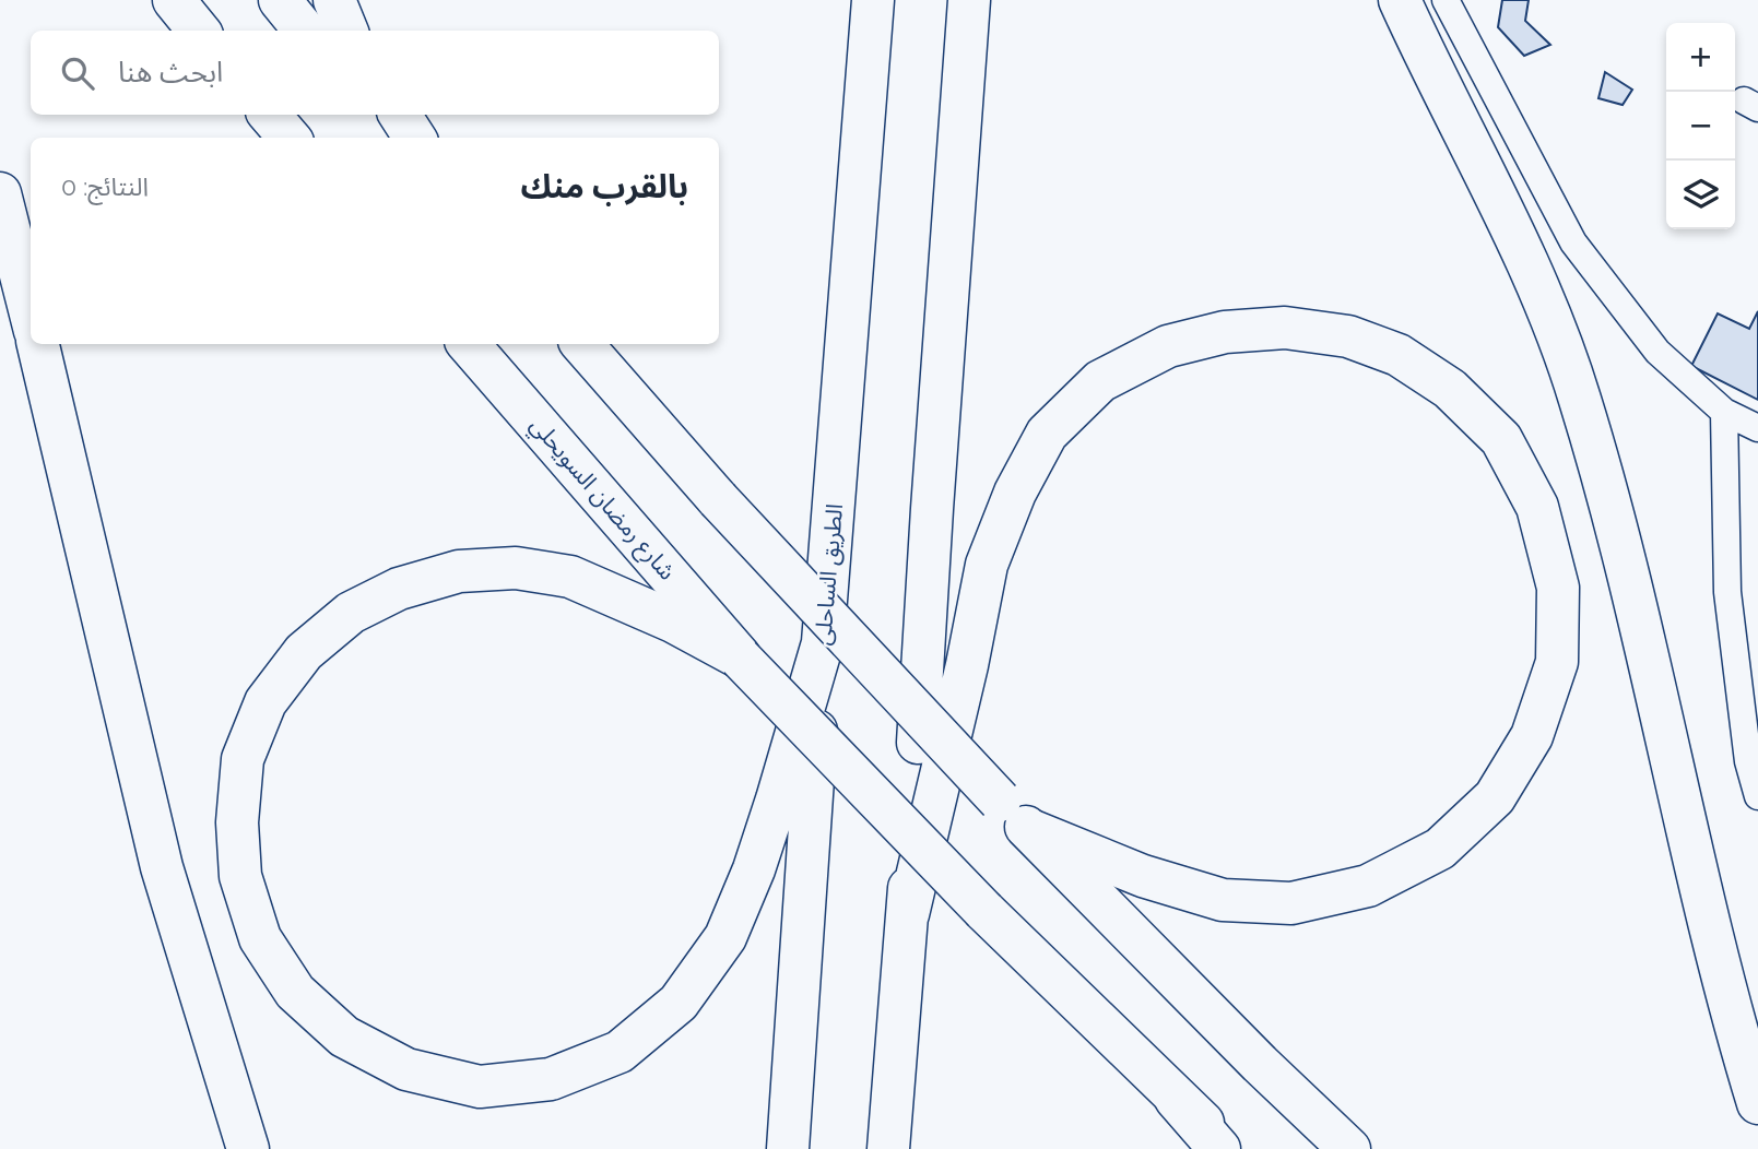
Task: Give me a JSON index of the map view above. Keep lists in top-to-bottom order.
{
  "streets": {
    "main road": ["شارع رمضان السويحلي", "الطريق الساحلى"]
  },
  "page": {
    "map_buttons": ["+", "−"],
    "search": "ابحث هنا",
    "heading": ["بالقرب منك", "النتائج: 0"]
  }
}
